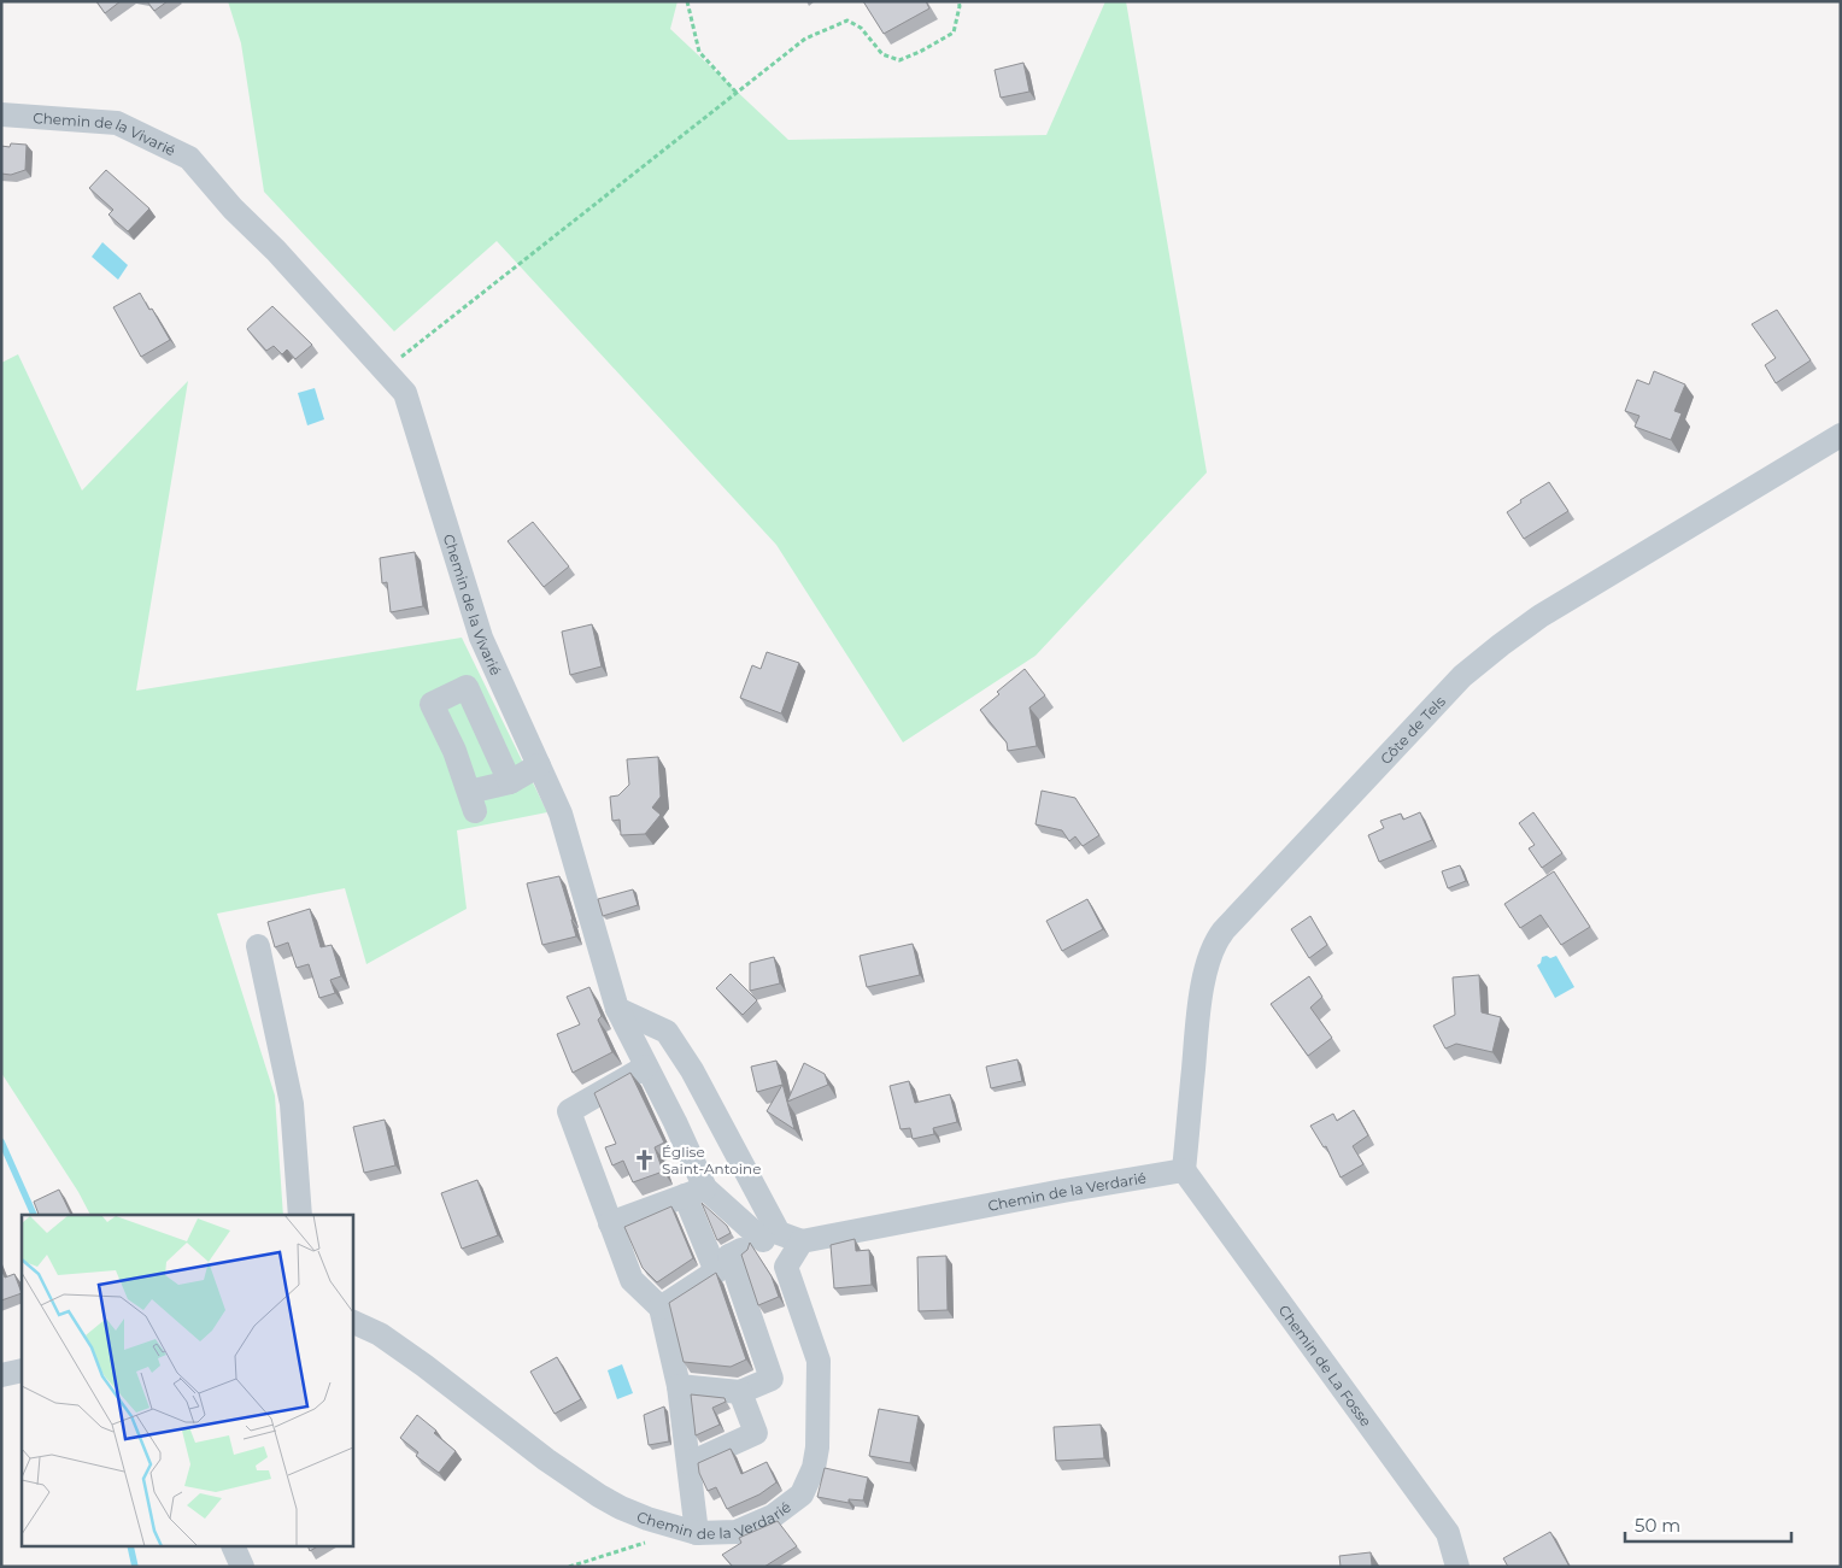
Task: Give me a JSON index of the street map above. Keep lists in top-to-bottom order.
{
  "streets": {
    "street": [
      "Chemin de la Vivarié",
      "Côte de Tels",
      "Chemin de la Verdarié",
      "Chemin de La Fosse"
    ]
  },
  "crossings": [
    ["Côte de Tels", "Chemin de la Verdarié"],
    ["Côte de Tels", "Chemin de La Fosse"],
    ["Chemin de la Verdarié", "Chemin de La Fosse"]
  ],
  "places": {
    "church": ["Église Saint-Antoine"]
  },
  "scale_bar": "50 m"
}
